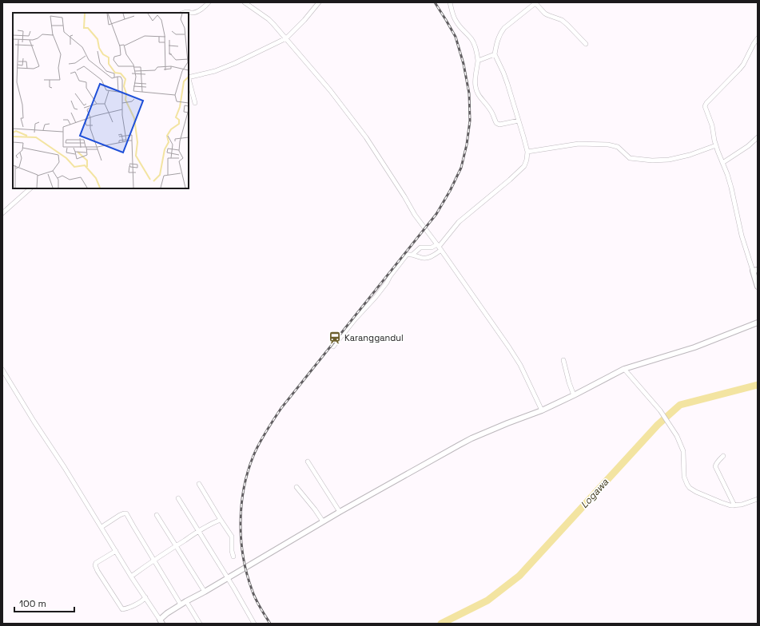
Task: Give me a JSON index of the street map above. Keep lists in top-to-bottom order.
{
  "water": ["Logawa"],
  "places": {
    "station": ["Karanggandul"]
  },
  "scale_bar": "100 m"
}
